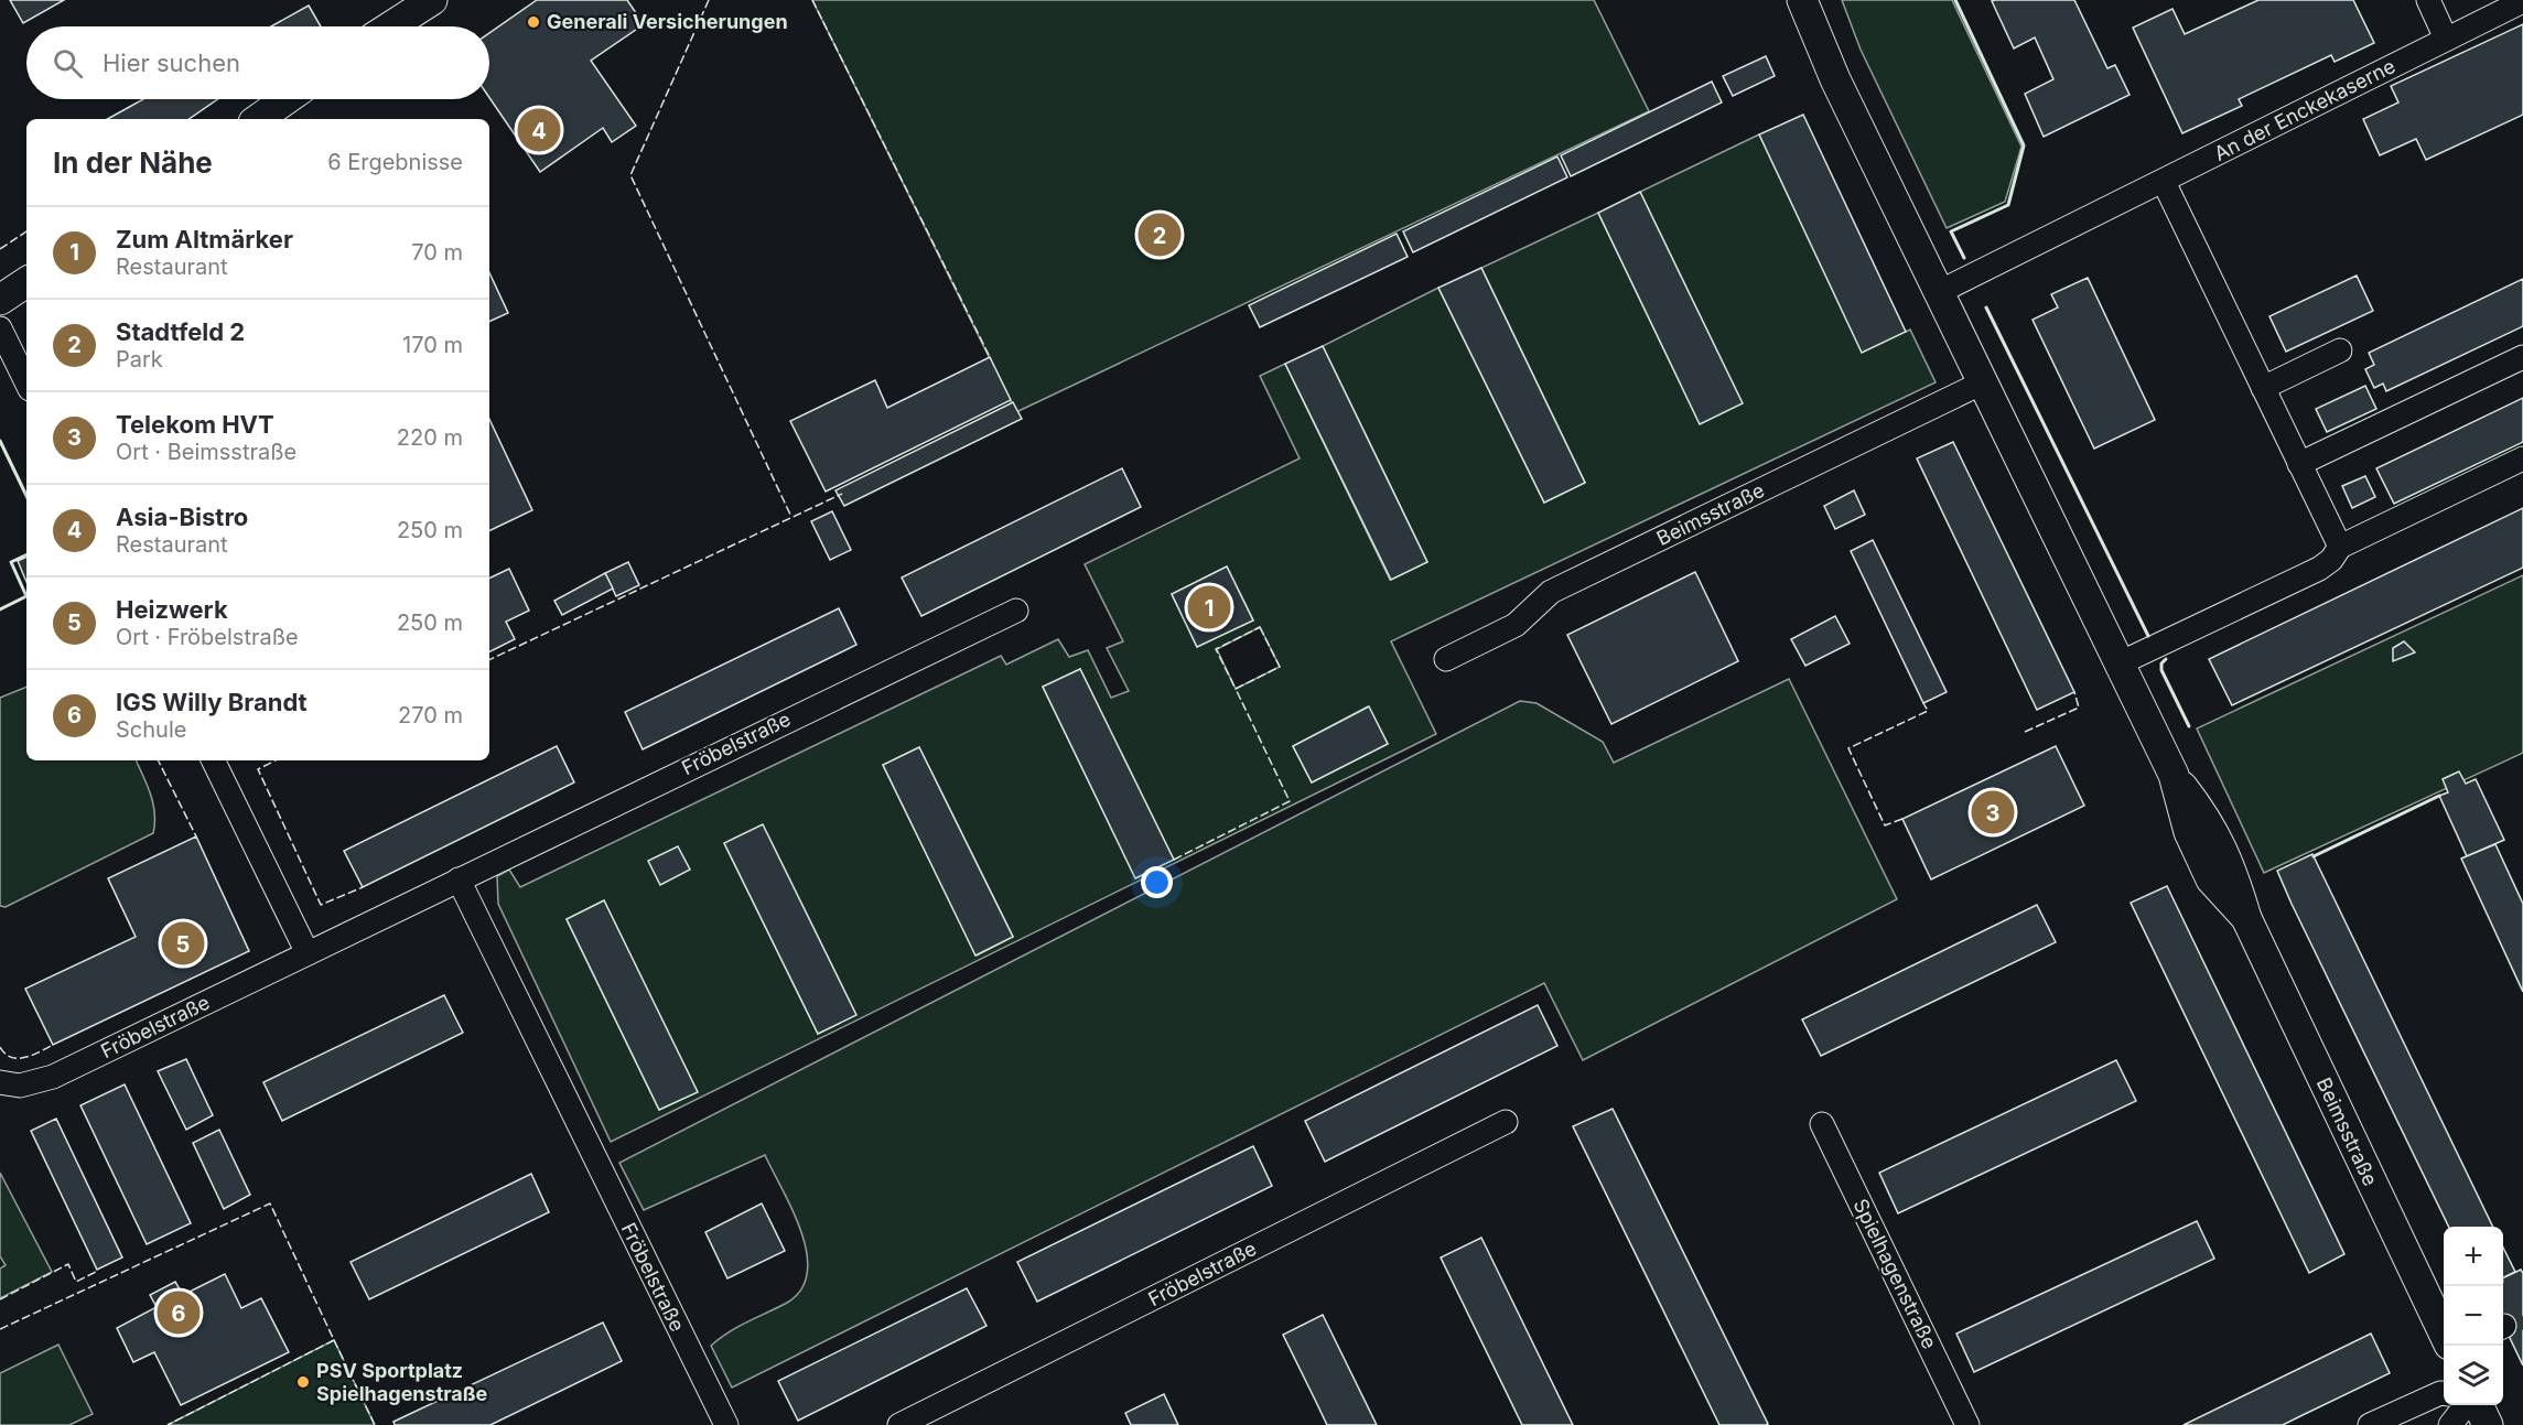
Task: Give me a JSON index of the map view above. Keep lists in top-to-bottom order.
{
  "streets": {
    "street": [
      "An der Enckekaserne",
      "Beimsstraße",
      "Fröbelstraße",
      "Spielhagenstraße"
    ]
  },
  "crossings": [
    ["An der Enckekaserne", "Beimsstraße"]
  ],
  "places": ["Generali Versicherungen", "PSV Sportplatz Spielhagenstraße"],
  "page": {
    "search": "Hier suchen",
    "pins": [
      "4",
      "2",
      "1",
      "3",
      "5",
      "6"
    ],
    "heading": ["In der Nähe", "6 Ergebnisse"],
    "list": [
      {
        "mark": "1",
        "name": "Zum Altmärker",
        "note": "Restaurant",
        "value": "70 m"
      },
      {
        "mark": "2",
        "name": "Stadtfeld 2",
        "note": "Park",
        "value": "170 m"
      },
      {
        "mark": "3",
        "name": "Telekom HVT",
        "note": "Ort · Beimsstraße",
        "value": "220 m"
      },
      {
        "mark": "4",
        "name": "Asia-Bistro",
        "note": "Restaurant",
        "value": "250 m"
      },
      {
        "mark": "5",
        "name": "Heizwerk",
        "note": "Ort · Fröbelstraße",
        "value": "250 m"
      },
      {
        "mark": "6",
        "name": "IGS Willy Brandt",
        "note": "Schule",
        "value": "270 m"
      }
    ],
    "map_buttons": ["+", "−"]
  }
}
